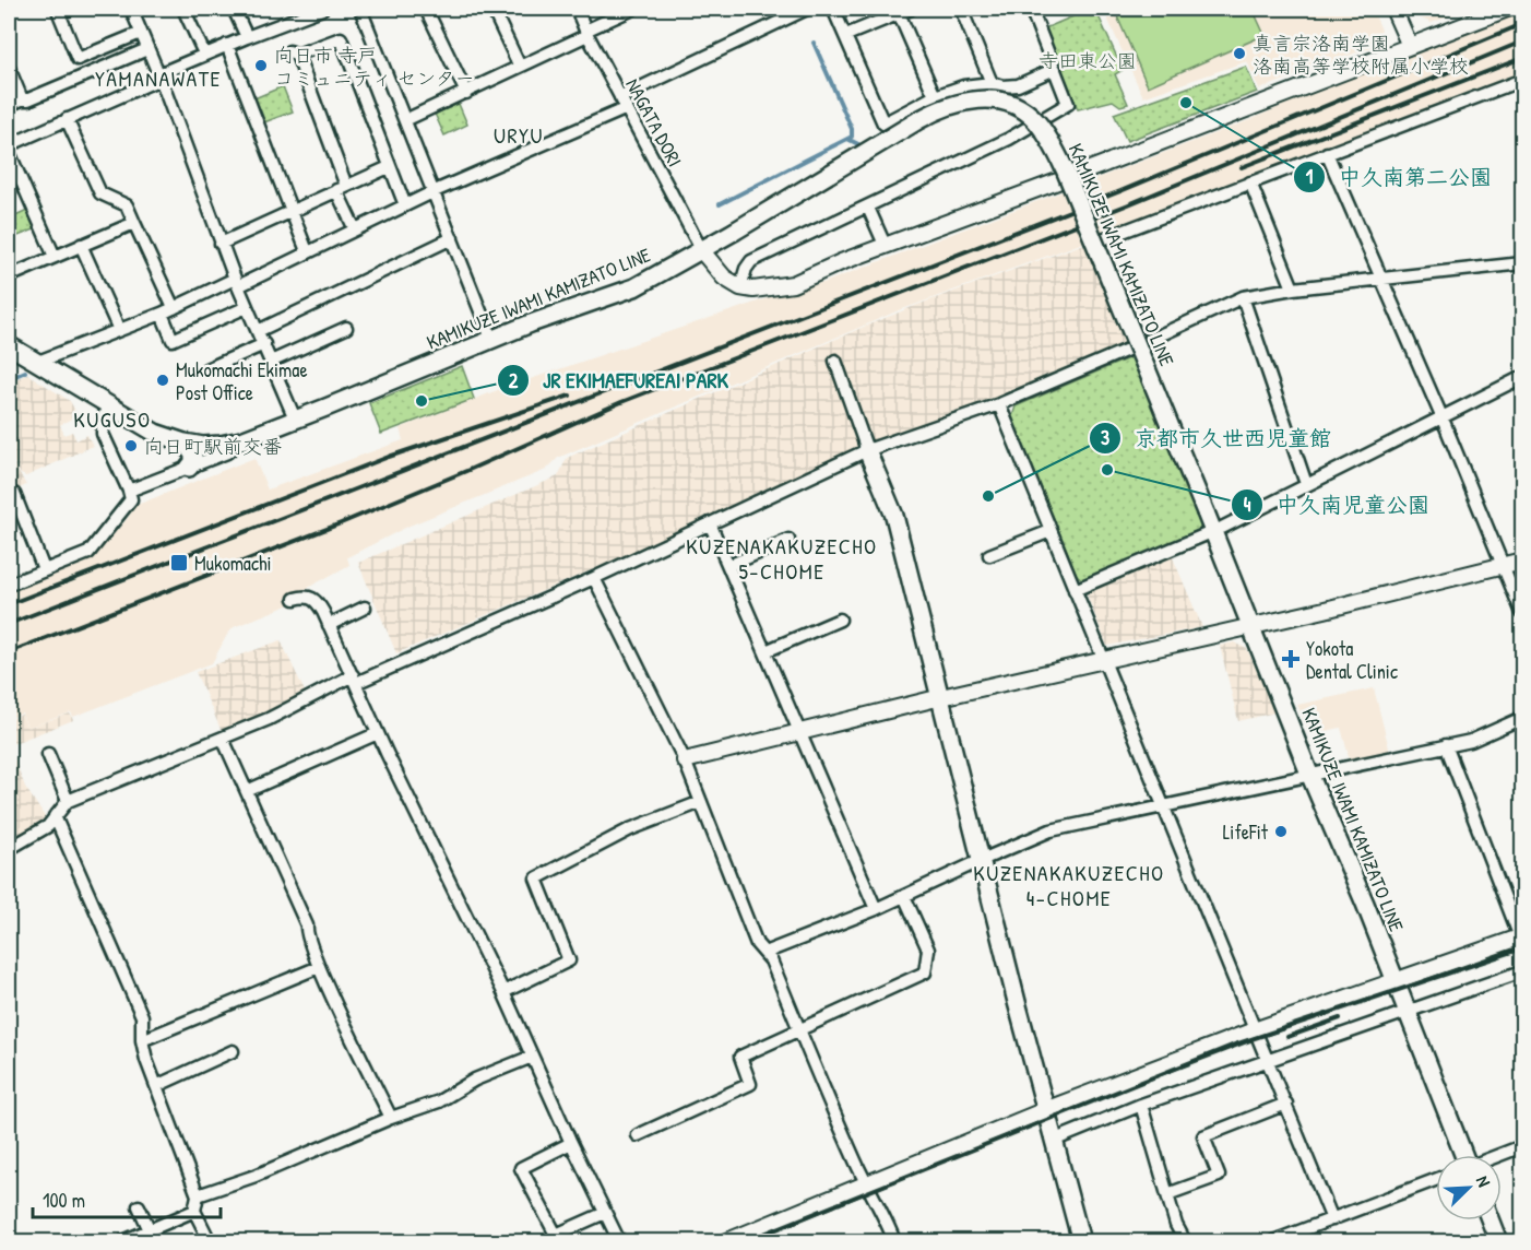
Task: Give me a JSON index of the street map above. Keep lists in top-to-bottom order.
{
  "streets": {
    "main road": ["KAMIKUZE IWAMI KAMIZATO LINE"],
    "street": ["NAGATA DORI"]
  },
  "crossings": [
    ["NAGATA DORI", "KAMIKUZE IWAMI KAMIZATO LINE"]
  ],
  "districts": [
    "YAMANAWATE",
    "URYU",
    "KUGUSO",
    "KUZENAKAKUZECHO 5-CHOME",
    "KUZENAKAKUZECHO 4-CHOME"
  ],
  "parks": ["寺田東公園"],
  "places": {
    "other": [
      "真言宗洛南学園 洛南高等学校附属小学校",
      "向日市 寺戸 コミュニティ センター",
      "中久南第二公園",
      "Mukomachi Ekimae Post Office",
      "JR EKIMAEFUREAI PARK",
      "向日町駅前交番",
      "中久南児童公園",
      "京都市久世西児童館",
      "LifeFit"
    ],
    "transit": ["Mukomachi"],
    "health": ["Yokota Dental Clinic"]
  },
  "scale_bar": "100 m",
  "north": "top right"
}
